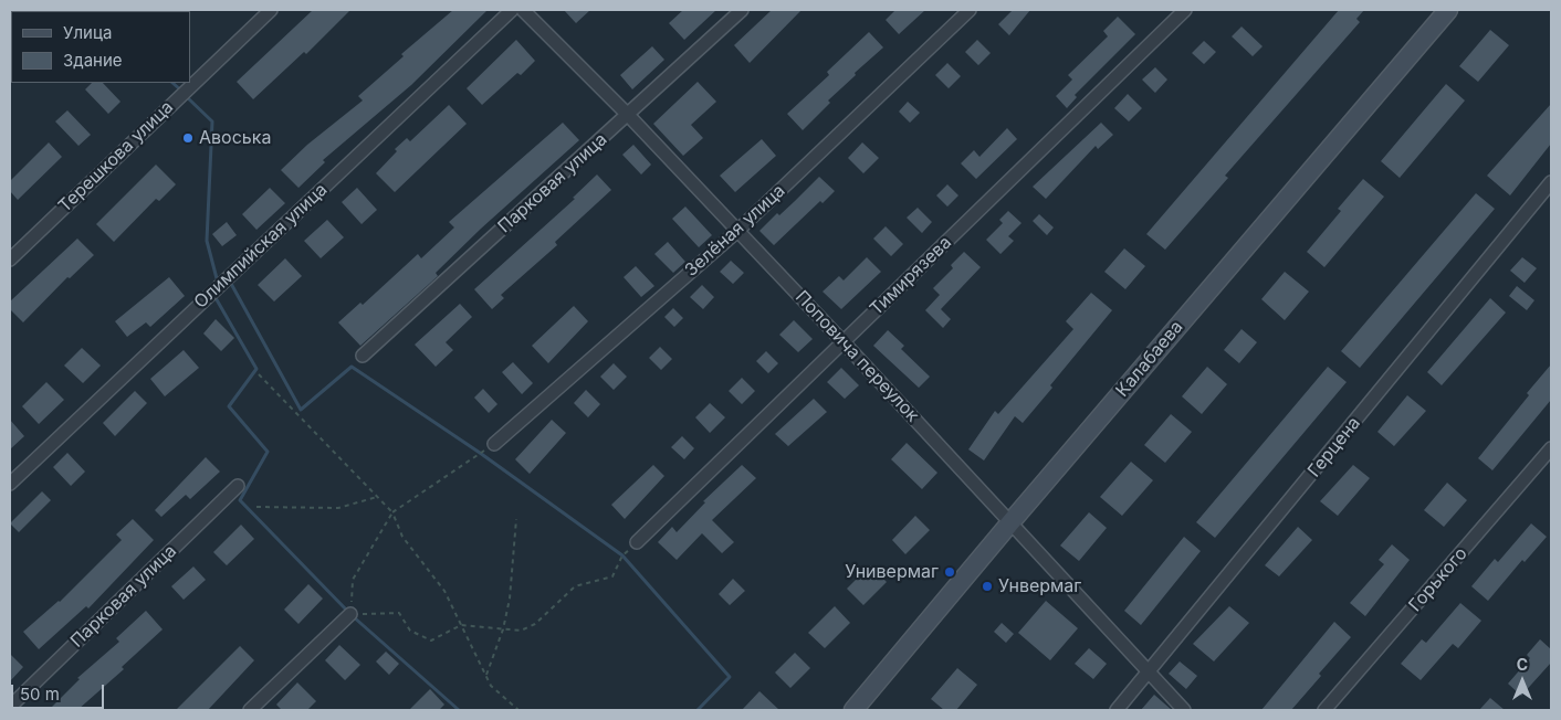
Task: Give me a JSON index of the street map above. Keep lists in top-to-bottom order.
{
  "streets": {
    "street": [
      "Терешкова улица",
      "Парковая улица",
      "Зелёная улица",
      "Олимпийская улица",
      "Тимирязева",
      "Поповича переулок",
      "Калабаева",
      "Герцена",
      "Горького"
    ]
  },
  "crossings": [
    ["Парковая улица", "Поповича переулок"],
    ["Зелёная улица", "Поповича переулок"],
    ["Тимирязева", "Поповича переулок"],
    ["Поповича переулок", "Калабаева"],
    ["Поповича переулок", "Герцена"]
  ],
  "places": ["Авоська", "Универмаг", "Унвермаг"],
  "legend": ["Улица", "Здание"],
  "scale_bar": "50 m",
  "north": "top"
}
